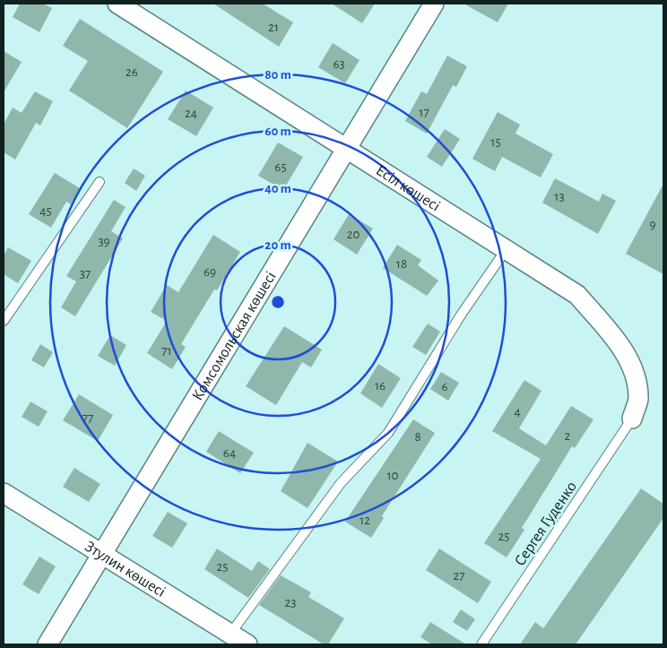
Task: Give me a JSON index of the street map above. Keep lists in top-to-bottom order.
{
  "streets": {
    "street": ["Есіл көшесі", "Комсомольская көшесі", "Зтулин көшесі"],
    "lane": ["Сергея Гуденко"]
  },
  "crossings": [
    ["Есіл көшесі", "Комсомольская көшесі"],
    ["Есіл көшесі", "Сергея Гуденко"],
    ["Комсомольская көшесі", "Зтулин көшесі"]
  ],
  "house_numbers": [
    "21",
    "63",
    "26",
    "17",
    "24",
    "15",
    "65",
    "13",
    "45",
    "9",
    "20",
    "39",
    "18",
    "69",
    "37",
    "71",
    "16",
    "6",
    "4",
    "77",
    "2",
    "8",
    "64",
    "10",
    "12",
    "25",
    "25",
    "27",
    "23"
  ],
  "rings": [
    "80 m",
    "60 m",
    "40 m",
    "20 m"
  ]
}
